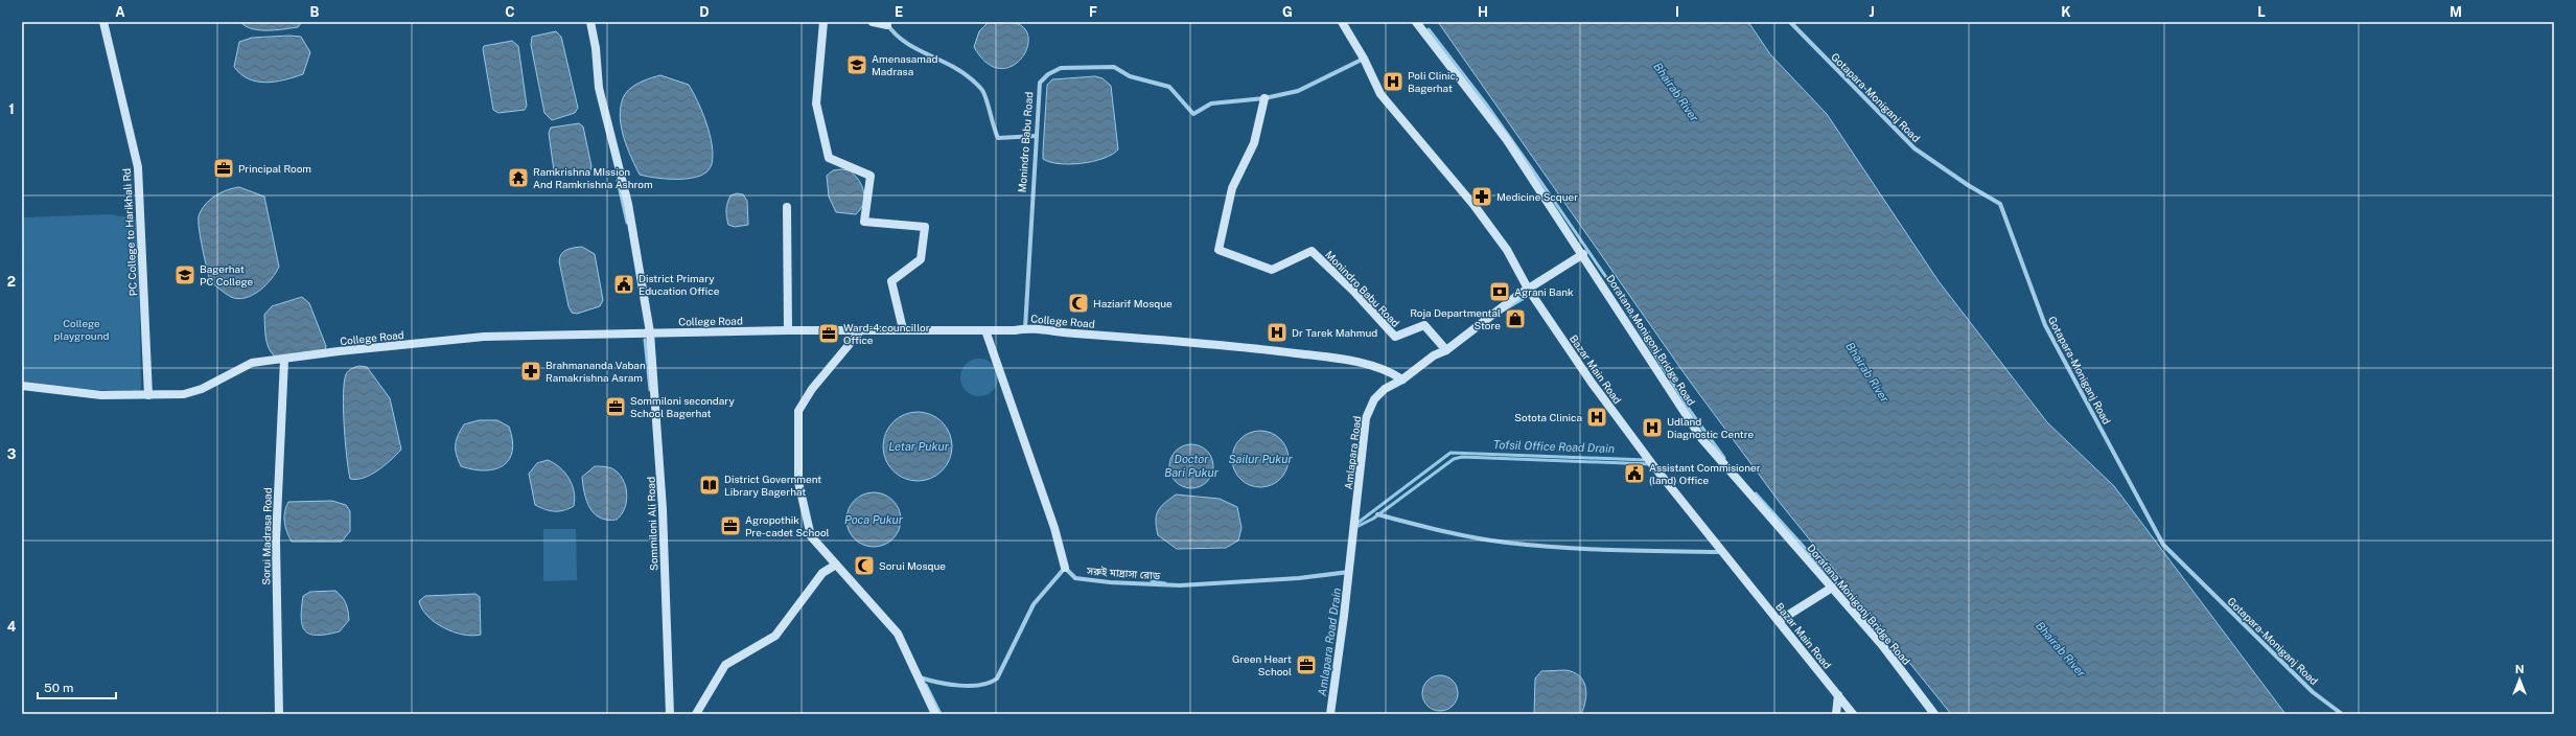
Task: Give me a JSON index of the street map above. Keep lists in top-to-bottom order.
{
  "streets": {
    "street": [
      "Gotapara-Moniganj Road",
      "Monindro Babu Road",
      "PC College to Harikhali Rd",
      "College Road",
      "Doratana Monigonj Bridge Road",
      "Bazar Main Road",
      "Amlapara Road",
      "Sommiloni Ali Road",
      "Sorui Madrasa Road",
      "সরুই মাদ্রাসা রোড"
    ]
  },
  "crossings": [
    ["Monindro Babu Road", "College Road"],
    ["Monindro Babu Road", "Bazar Main Road"],
    ["Monindro Babu Road", "Amlapara Road"],
    ["PC College to Harikhali Rd", "College Road"],
    ["College Road", "Amlapara Road"],
    ["College Road", "Sommiloni Ali Road"],
    ["College Road", "Sorui Madrasa Road"],
    ["Doratana Monigonj Bridge Road", "Amlapara Road"],
    ["Bazar Main Road", "Amlapara Road"],
    ["Amlapara Road", "সরুই মাদ্রাসা রোড"]
  ],
  "water": [
    "Bhairab River",
    "Letar Pukur",
    "Tofsil Office Road Drain",
    "Doctor Bari Pukur",
    "Sailur Pukur",
    "Poca Pukur",
    "Amlapara Road Drain"
  ],
  "parks": ["College playground"],
  "places": {
    "school or university": ["Amenasamad Madrasa", "Bagerhat PC College"],
    "hospital": [
      "Poli Clinic, Bagerhat",
      "Dr Tarek Mahmud",
      "Sotota Clinica",
      "Udland Diagnostic Centre"
    ],
    "office": [
      "Principal Room",
      "Ward-4.councillor Office",
      "Sommiloni secondary School Bagerhat",
      "Agropothik Pre-cadet School",
      "Green Heart School"
    ],
    "temple": ["Ramkrishna MIssion And Ramkrishna Ashrom"],
    "pharmacy": ["Medicine Scquer", "Brahmananda Vaban Ramakrishna Asram"],
    "public building": ["District Primary Education Office", "Assistant Commisioner (land) Office"],
    "bank": ["Agrani Bank"],
    "mosque": ["Haziarif Mosque", "Sorui Mosque"],
    "shop": ["Roja Departmental Store"],
    "library": ["District Government Library Bagerhat"]
  },
  "scale_bar": "50 m",
  "north": "top",
  "grid": {
    "columns": [
      "A",
      "B",
      "C",
      "D",
      "E",
      "F",
      "G",
      "H",
      "I",
      "J",
      "K",
      "L",
      "M"
    ],
    "rows": [
      "1",
      "2",
      "3",
      "4"
    ]
  }
}
